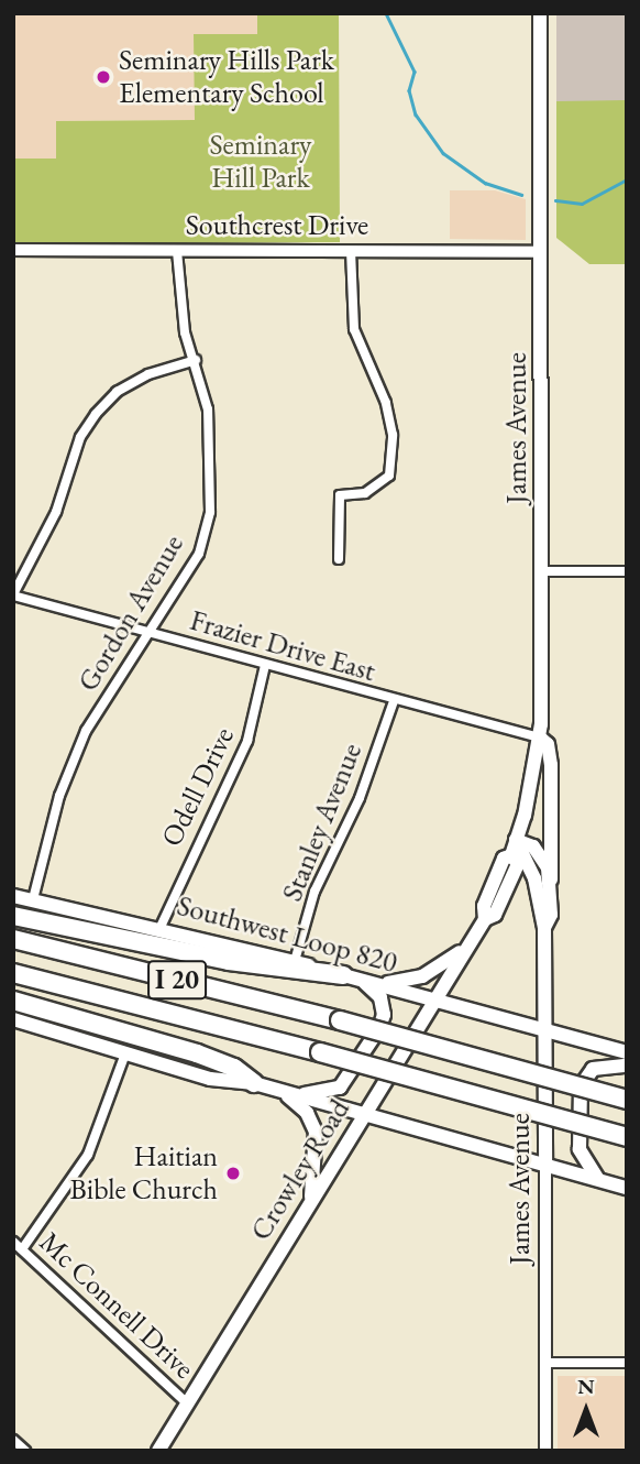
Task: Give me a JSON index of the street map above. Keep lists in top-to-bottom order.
{
  "streets": {
    "highway": ["I 20"],
    "main road": ["James Avenue", "Southwest Loop 820", "Crowley Road"],
    "street": [
      "Southcrest Drive",
      "Gordon Avenue",
      "Frazier Drive East",
      "Odell Drive",
      "Stanley Avenue",
      "Mc Connell Drive"
    ]
  },
  "crossings": [
    ["Southcrest Drive", "James Avenue"],
    ["Southcrest Drive", "Gordon Avenue"],
    ["James Avenue", "Frazier Drive East"],
    ["James Avenue", "Southwest Loop 820"],
    ["James Avenue", "Crowley Road"],
    ["Gordon Avenue", "Frazier Drive East"],
    ["Gordon Avenue", "Southwest Loop 820"],
    ["Frazier Drive East", "Odell Drive"],
    ["Frazier Drive East", "Stanley Avenue"],
    ["Odell Drive", "Southwest Loop 820"],
    ["Stanley Avenue", "Southwest Loop 820"],
    ["Southwest Loop 820", "Crowley Road"],
    ["Crowley Road", "Mc Connell Drive"]
  ],
  "parks": ["Seminary Hill Park"],
  "places": ["Seminary Hills Park Elementary School", "Haitian Bible Church"],
  "north": "top"
}
